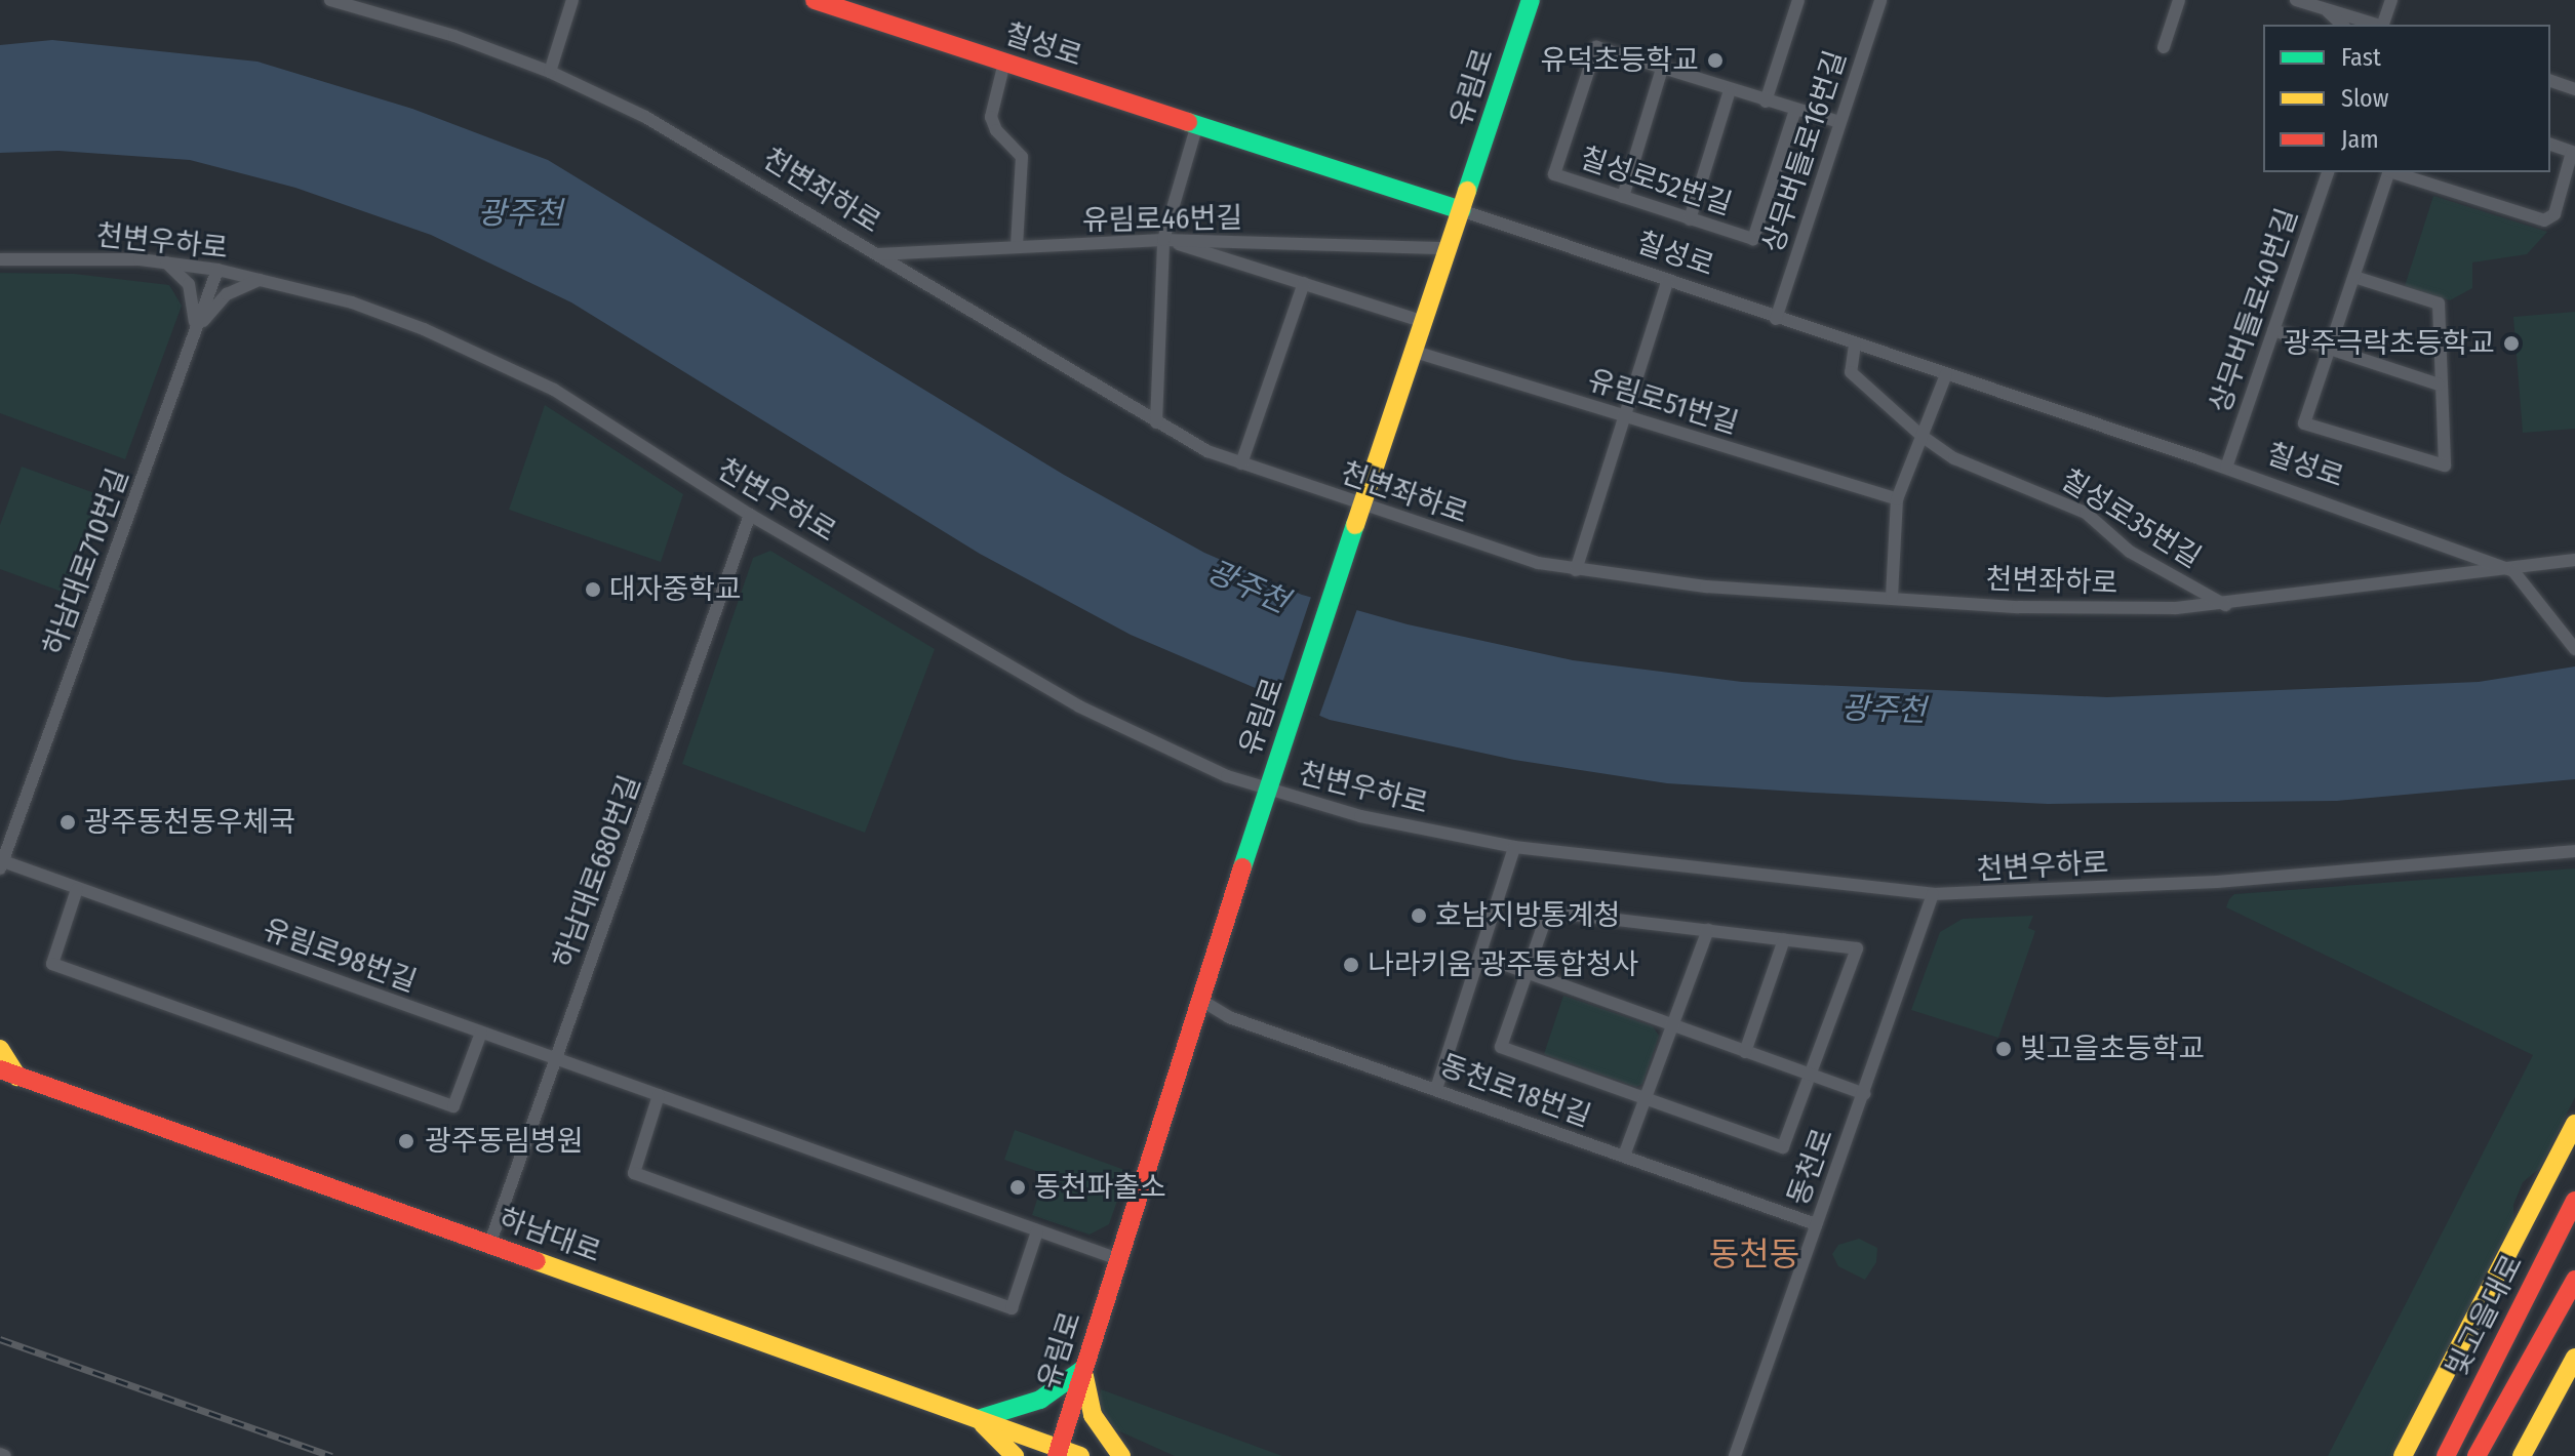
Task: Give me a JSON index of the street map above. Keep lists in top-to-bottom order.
{
  "streets": {
    "main road": [
      "칠성로",
      "유림로",
      "하남대로",
      "빛고을대로"
    ],
    "street": [
      "상무버들로16번길",
      "칠성로52번길",
      "천변좌하로",
      "유림로46번길",
      "천변우하로",
      "상무버들로40번길",
      "유림로51번길",
      "칠성로35번길",
      "하남대로710번길",
      "하남대로680번길",
      "유림로98번길",
      "동천로18번길",
      "동천로"
    ]
  },
  "crossings": [
    ["칠성로", "유림로"],
    ["칠성로", "상무버들로16번길"],
    ["칠성로", "천변좌하로"],
    ["칠성로", "상무버들로40번길"],
    ["칠성로", "칠성로35번길"],
    ["유림로", "천변좌하로"],
    ["유림로", "유림로46번길"],
    ["유림로", "천변우하로"],
    ["유림로", "유림로51번길"],
    ["유림로", "유림로98번길"],
    ["유림로", "동천로18번길"],
    ["유림로", "하남대로"],
    ["천변좌하로", "유림로46번길"],
    ["천변좌하로", "칠성로35번길"],
    ["천변우하로", "하남대로710번길"],
    ["천변우하로", "하남대로680번길"],
    ["천변우하로", "동천로"],
    ["하남대로710번길", "유림로98번길"],
    ["하남대로680번길", "유림로98번길"],
    ["하남대로680번길", "하남대로"],
    ["동천로18번길", "동천로"]
  ],
  "districts": ["동천동"],
  "water": ["광주천"],
  "places": [
    "유덕초등학교",
    "광주극락초등학교",
    "대자중학교",
    "광주동천동우체국",
    "호남지방통계청",
    "나라키움 광주통합청사",
    "빛고을초등학교",
    "광주동림병원",
    "동천파출소"
  ],
  "legend": ["Fast", "Slow", "Jam"]
}
